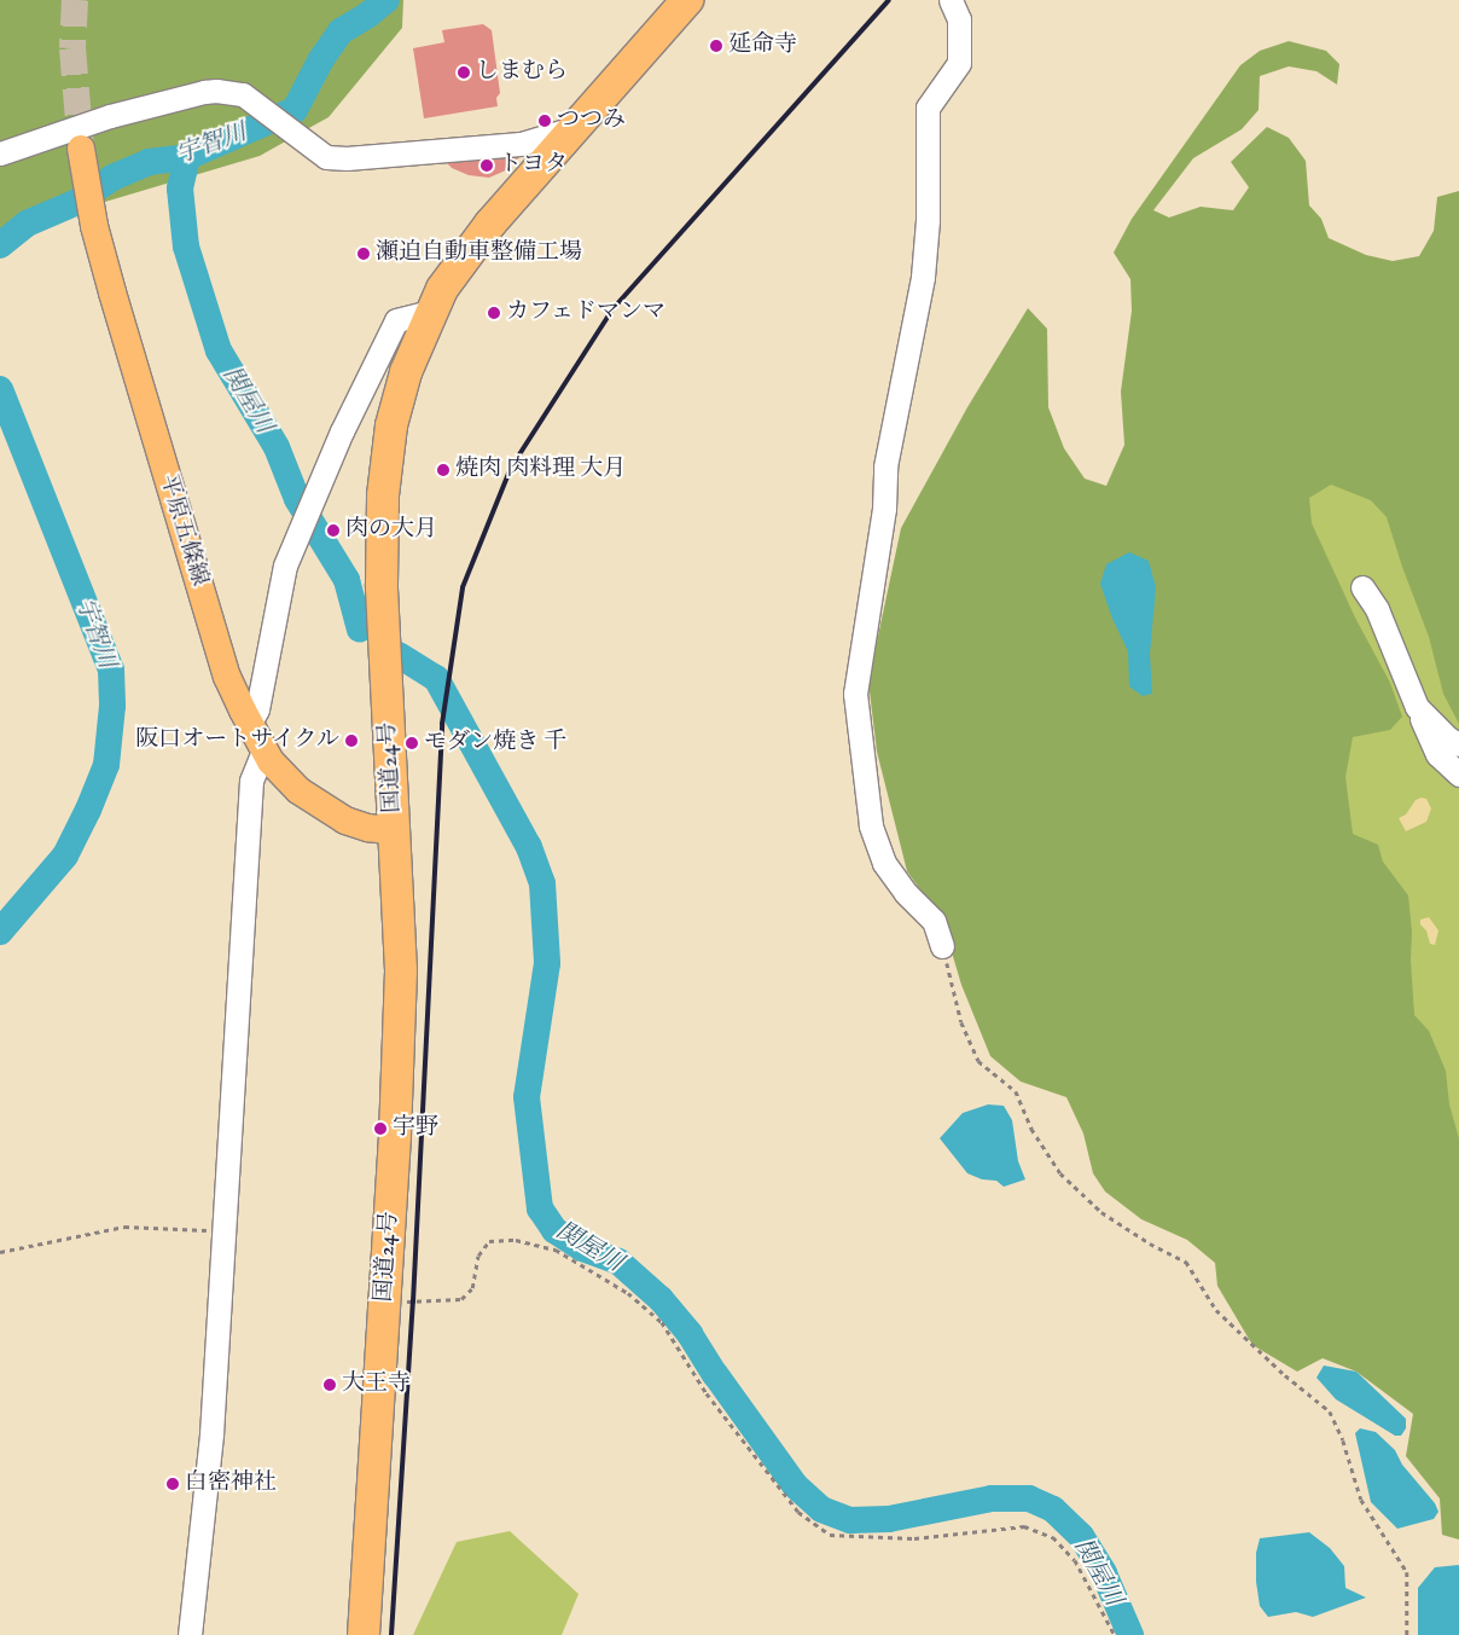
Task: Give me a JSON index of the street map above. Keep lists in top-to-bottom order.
{
  "streets": {
    "highway": ["国道24号"],
    "main road": ["平原五條線"]
  },
  "crossings": [
    ["平原五條線", "国道24号"]
  ],
  "water": ["宇智川", "関屋川"],
  "places": [
    "延命寺",
    "しまむら",
    "つつみ",
    "トヨタ",
    "瀬迫自動車整備工場",
    "カフェドマンマ",
    "焼肉 肉料理 大月",
    "肉の大月",
    "阪口オートサイクル",
    "モダン焼き 千",
    "宇野",
    "大王寺",
    "白密神社"
  ]
}
